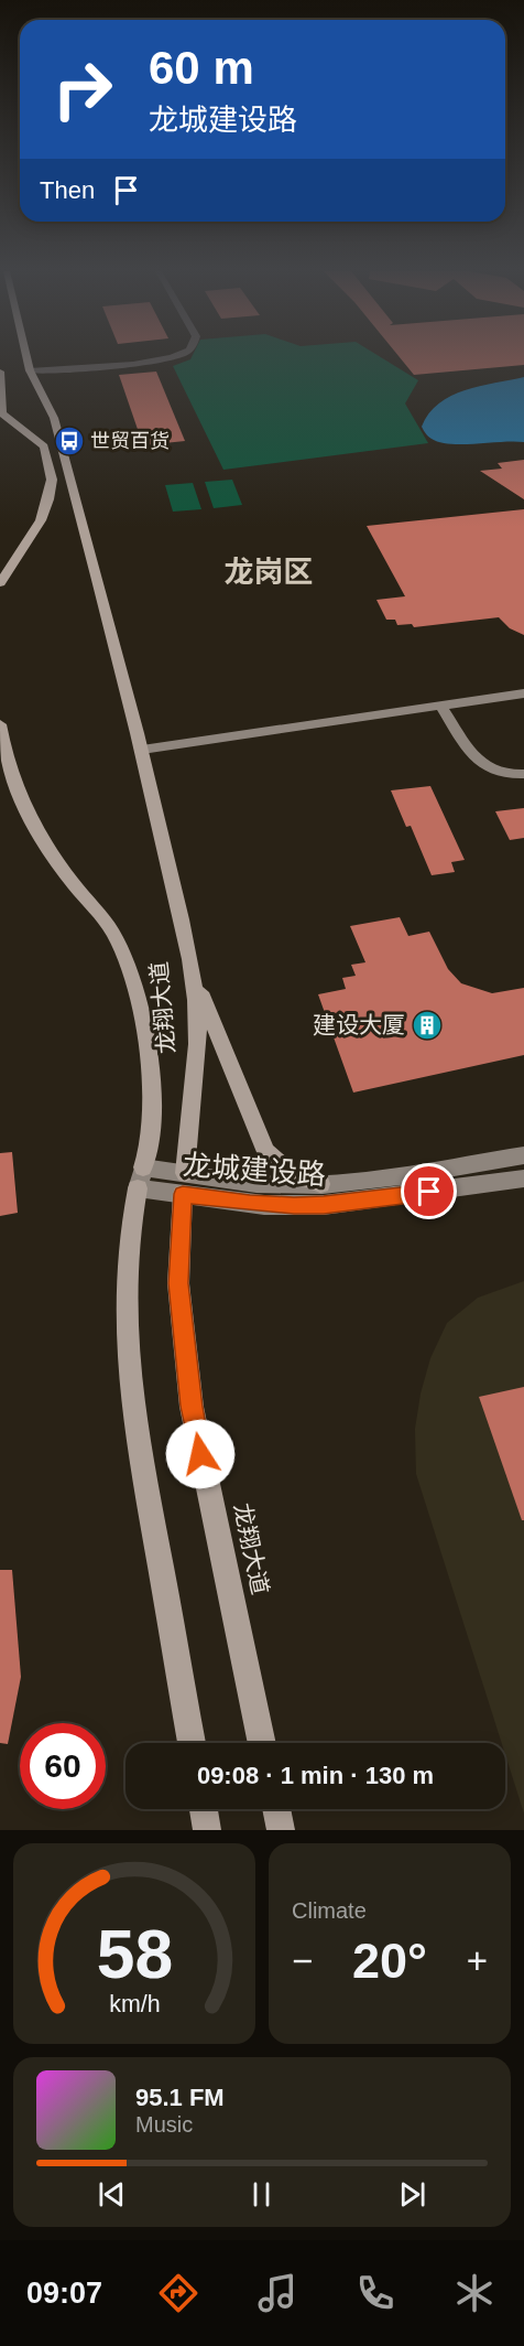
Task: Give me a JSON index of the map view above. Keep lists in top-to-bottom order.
{
  "streets": {
    "main road": ["龙翔大道"],
    "street": ["龙城建设路"]
  },
  "crossings": [
    ["龙翔大道", "龙城建设路"]
  ],
  "districts": ["龙岗区"],
  "places": {
    "bus stop": ["世贸百货"],
    "building": ["建设大厦"]
  },
  "page": {
    "turn": ["60 m", "龙城建设路"],
    "then": "Then",
    "limit": "60",
    "trip": "09:08 · 1 min · 130 m",
    "tile": "Climate",
    "heat": ["−", "20°", "+"],
    "song": ["95.1 FM", "Music"],
    "tabs": "09:07",
    "gauge": ["58", "km/h"]
  }
}
